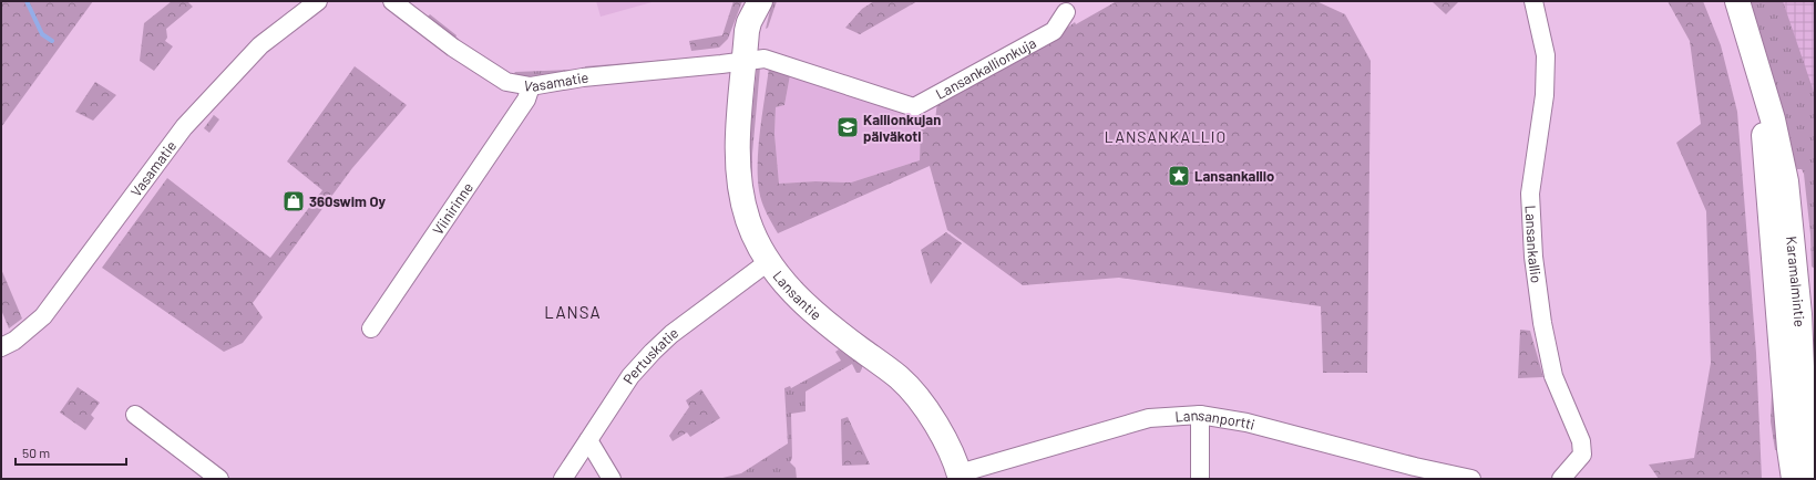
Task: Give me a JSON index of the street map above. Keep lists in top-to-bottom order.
{
  "streets": {
    "street": [
      "Lansankallionkuja",
      "Vasamatie",
      "Viinirinne",
      "Lansankallio",
      "Karamalmintie",
      "Lansantie",
      "Pertuskatie",
      "Lansanportti"
    ]
  },
  "crossings": [
    ["Lansankallionkuja", "Vasamatie"],
    ["Lansankallionkuja", "Lansantie"],
    ["Vasamatie", "Viinirinne"],
    ["Vasamatie", "Lansantie"],
    ["Lansantie", "Pertuskatie"],
    ["Lansantie", "Lansanportti"]
  ],
  "districts": ["LANSANKALLIO", "LANSA"],
  "places": {
    "school or university": ["Kallionkujan päiväkoti"],
    "place": ["Lansankallio"],
    "shop": ["360swim Oy"]
  },
  "scale_bar": "50 m"
}
